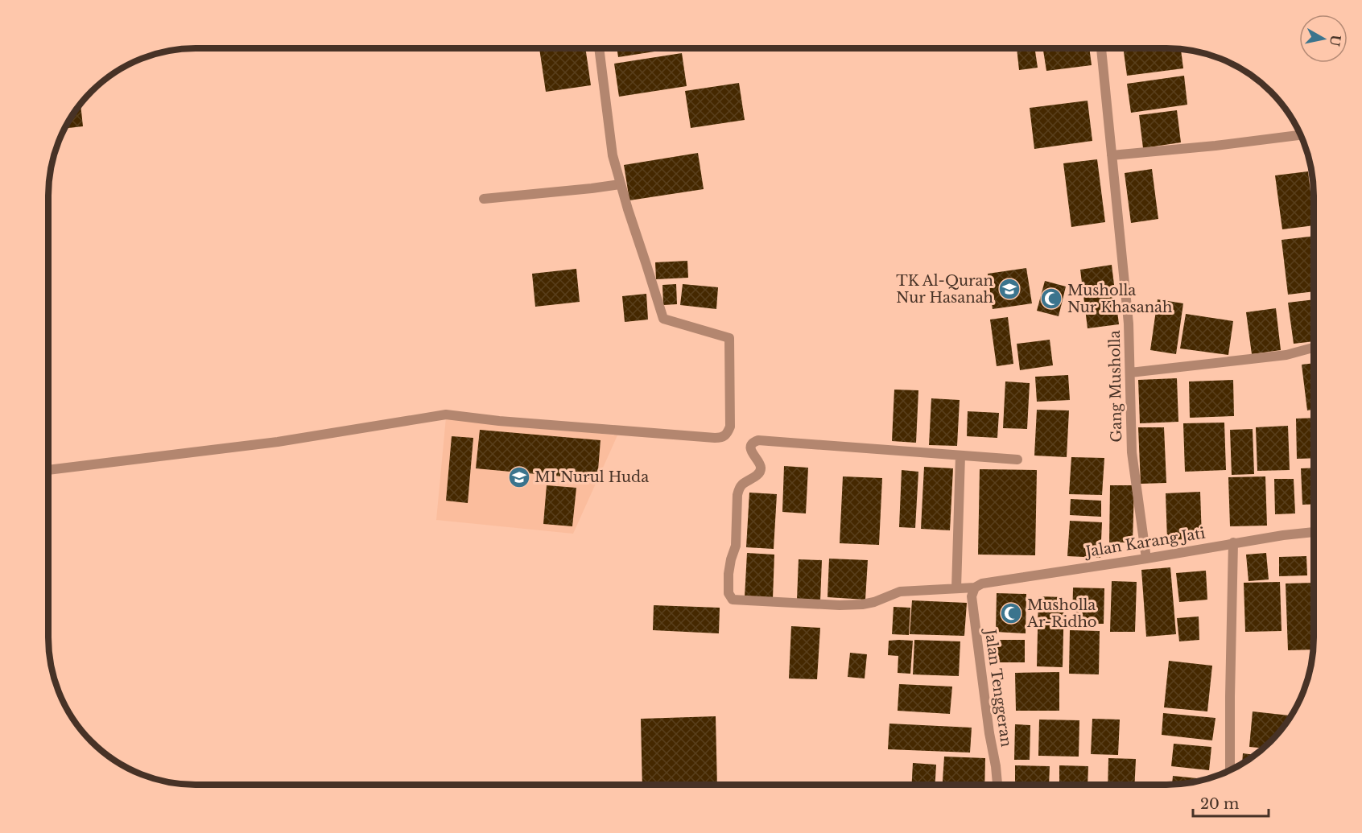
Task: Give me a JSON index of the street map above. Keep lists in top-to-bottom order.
{
  "streets": {
    "street": ["Gang Musholla", "Jalan Karang Jati", "Jalan Tenggeran"]
  },
  "crossings": [
    ["Gang Musholla", "Jalan Karang Jati"],
    ["Jalan Karang Jati", "Jalan Tenggeran"]
  ],
  "places": {
    "school or university": ["TK Al-Quran Nur Hasanah", "MI Nurul Huda"],
    "mosque": ["Musholla Nur Khasanah", "Musholla Ar-Ridho"]
  },
  "scale_bar": "20 m",
  "north": "right"
}
